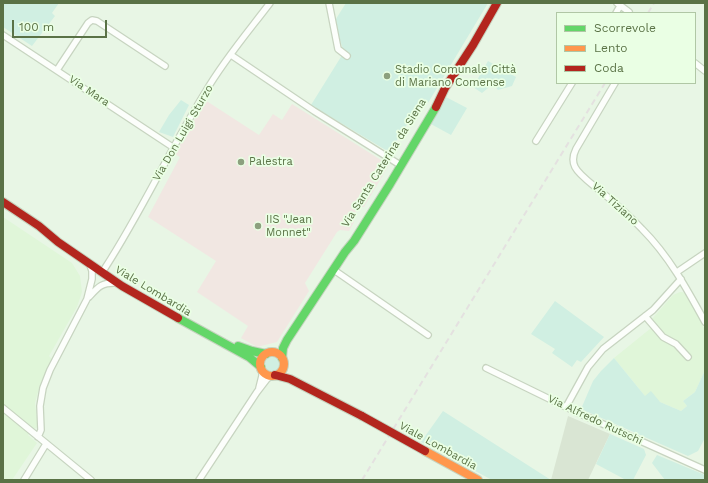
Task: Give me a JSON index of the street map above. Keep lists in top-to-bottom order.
{
  "streets": {
    "main road": ["Via Santa Caterina da Siena", "Viale Lombardia"],
    "street": [
      "Via Mara",
      "Via Don Luigi Sturzo",
      "Via Tiziano",
      "Via Alfredo Rutschi"
    ]
  },
  "crossings": [
    ["Via Mara", "Via Don Luigi Sturzo"],
    ["Via Don Luigi Sturzo", "Viale Lombardia"],
    ["Via Santa Caterina da Siena", "Viale Lombardia"]
  ],
  "places": ["Stadio Comunale Città di Mariano Comense", "Palestra", "IIS \"Jean Monnet\""],
  "legend": ["Scorrevole", "Lento", "Coda"],
  "scale_bar": "100 m"
}
